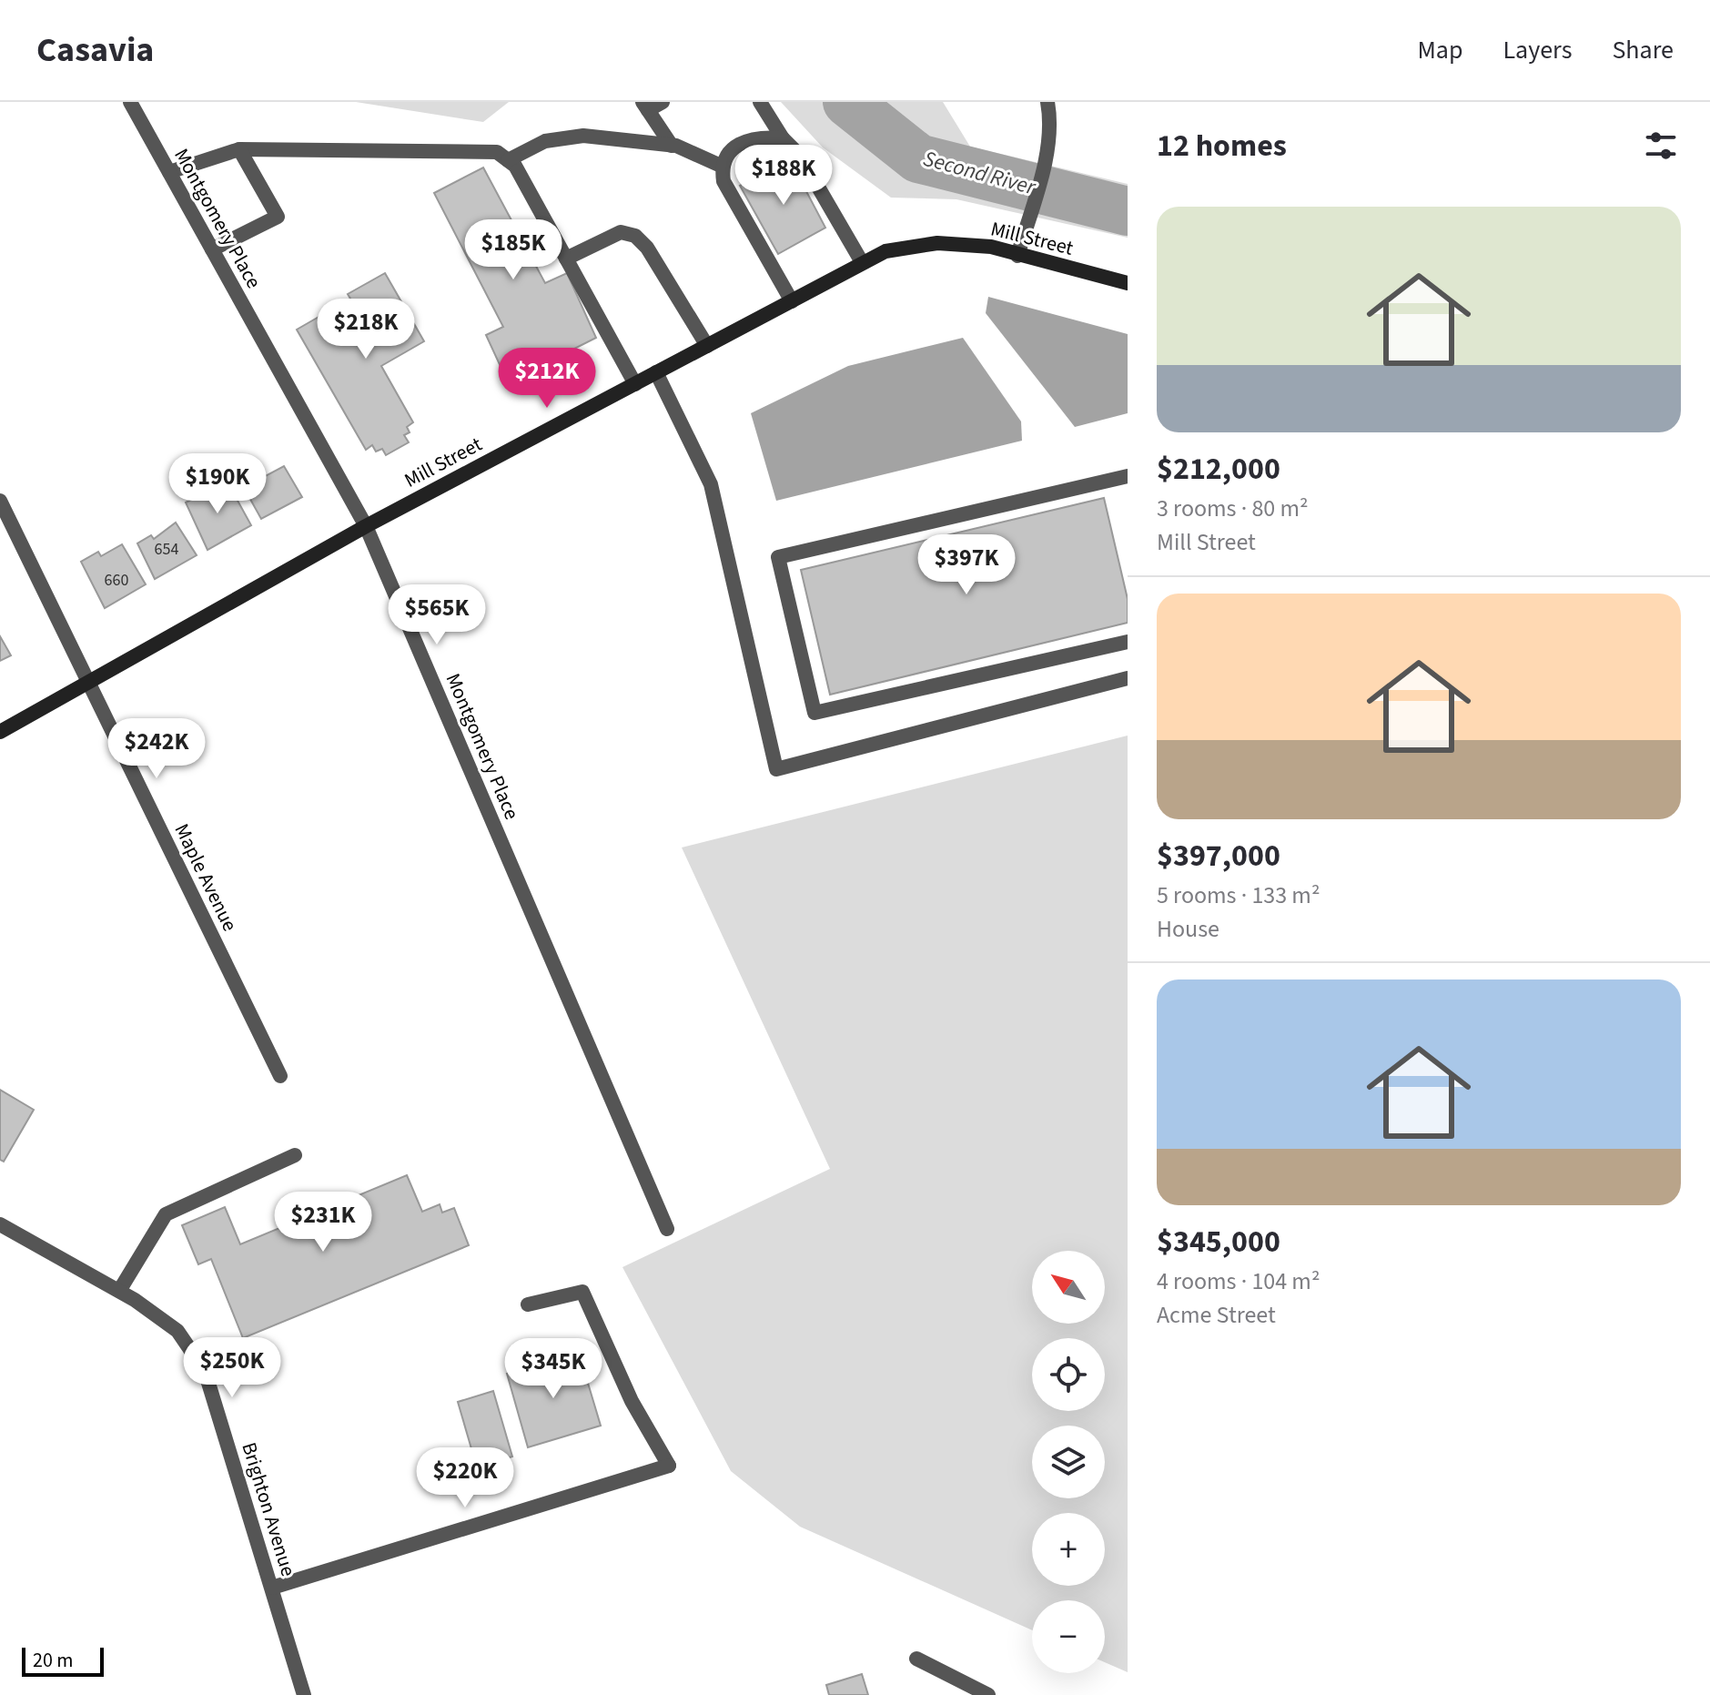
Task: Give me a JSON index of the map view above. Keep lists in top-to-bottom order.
{
  "streets": {
    "street": [
      "Montgomery Place",
      "Mill Street",
      "Maple Avenue",
      "Brighton Avenue"
    ]
  },
  "crossings": [
    ["Montgomery Place", "Mill Street"],
    ["Mill Street", "Maple Avenue"]
  ],
  "water": ["Second River"],
  "house_numbers": ["654", "660"],
  "scale_bar": "20 m",
  "north": "top left",
  "page": {
    "header": "Casavia",
    "nav": ["Map", "Layers", "Share"],
    "heading": "12 homes",
    "price": [
      "$188K",
      "$185K",
      "$218K",
      "$212K",
      "$190K",
      "$397K",
      "$565K",
      "$242K",
      "$231K",
      "$250K",
      "$345K",
      "$220K"
    ],
    "list": [
      {
        "name": "$212,000",
        "note": "3 rooms · 80 m² · Mill Street"
      },
      {
        "name": "$397,000",
        "note": "5 rooms · 133 m² · House"
      },
      {
        "name": "$345,000",
        "note": "4 rooms · 104 m² · Acme Street"
      }
    ],
    "map_buttons": ["+", "−"],
    "scale": "20 m"
  }
}
